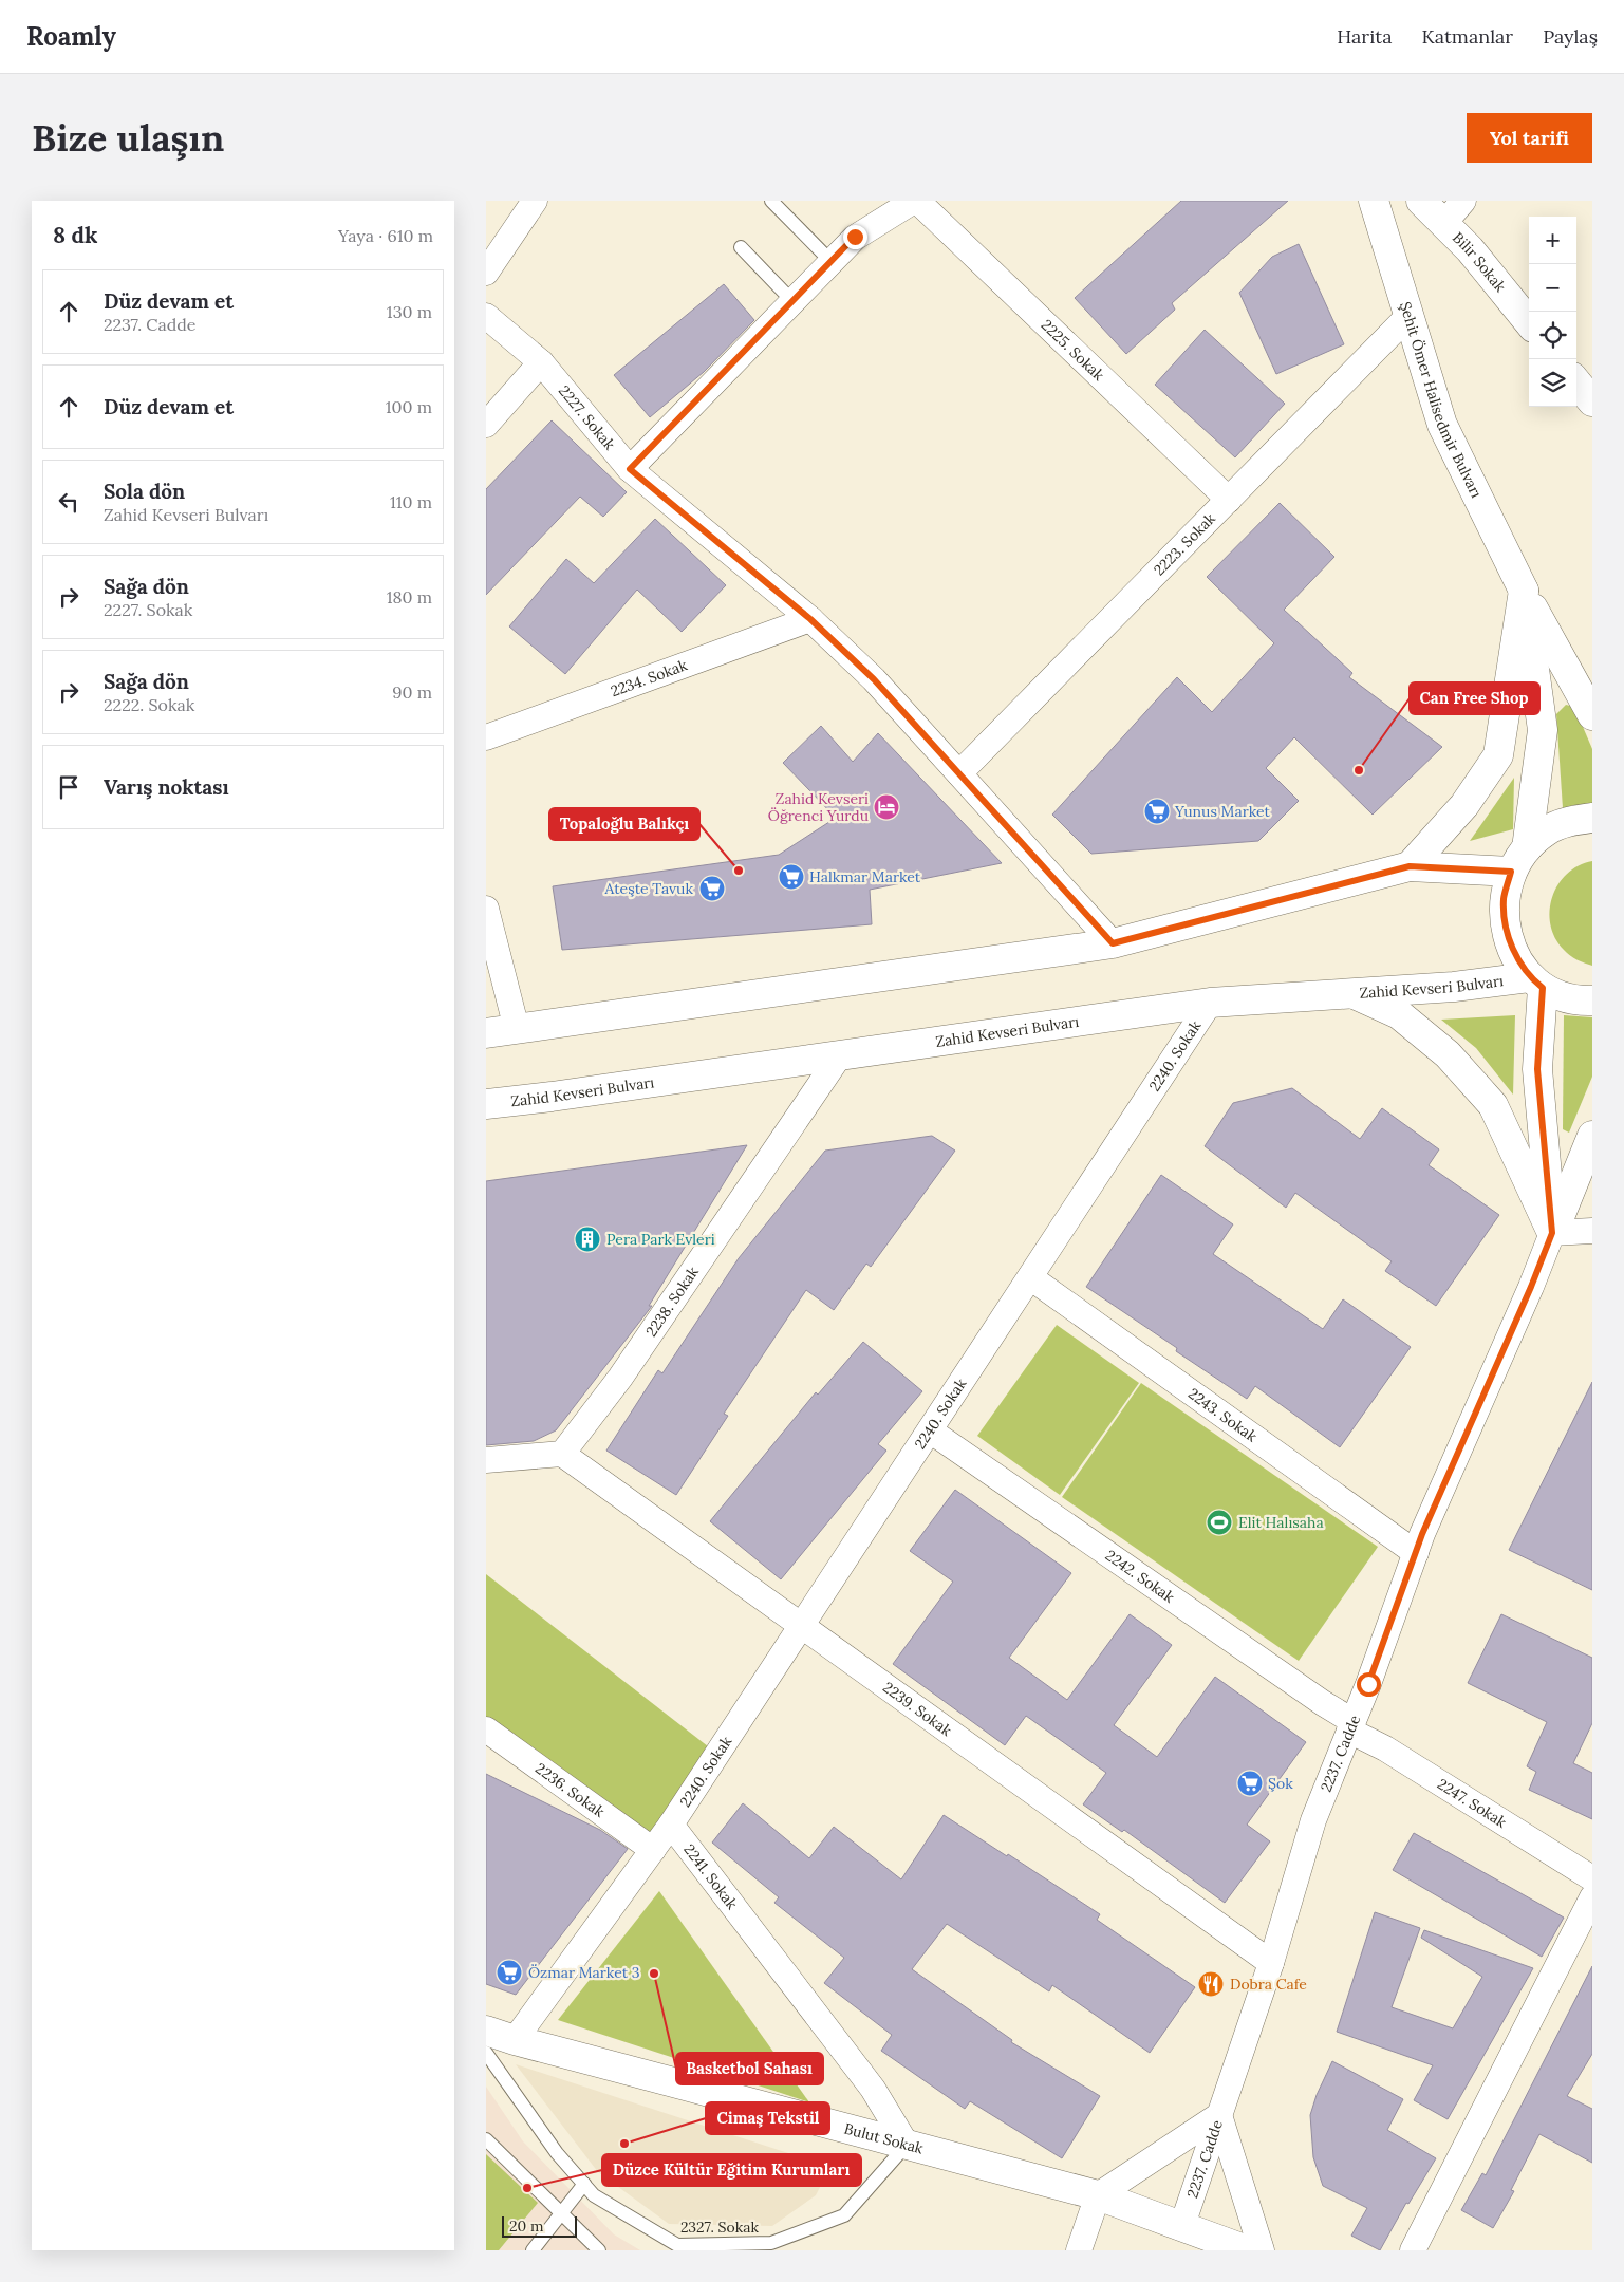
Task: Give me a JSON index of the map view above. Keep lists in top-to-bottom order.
{
  "streets": {
    "main road": [
      "Bilir Sokak",
      "Şehit Ömer Halisedmir Bulvarı",
      "Zahid Kevseri Bulvarı",
      "Bulut Sokak"
    ],
    "street": [
      "2225. Sokak",
      "2227. Sokak",
      "2223. Sokak",
      "2234. Sokak",
      "2240. Sokak",
      "2238. Sokak",
      "2243. Sokak",
      "2242. Sokak",
      "2239. Sokak",
      "2237. Cadde",
      "2236. Sokak",
      "2247. Sokak",
      "2241. Sokak"
    ],
    "lane": ["2327. Sokak"]
  },
  "crossings": [
    ["2225. Sokak", "2223. Sokak"],
    ["Şehit Ömer Halisedmir Bulvarı", "2223. Sokak"],
    ["2227. Sokak", "2223. Sokak"],
    ["2227. Sokak", "2234. Sokak"],
    ["Zahid Kevseri Bulvarı", "2240. Sokak"],
    ["Zahid Kevseri Bulvarı", "2238. Sokak"],
    ["2240. Sokak", "2243. Sokak"],
    ["2240. Sokak", "2242. Sokak"],
    ["2240. Sokak", "2239. Sokak"],
    ["2240. Sokak", "2241. Sokak"],
    ["2238. Sokak", "2239. Sokak"],
    ["2243. Sokak", "2237. Cadde"],
    ["2242. Sokak", "2237. Cadde"],
    ["2242. Sokak", "2247. Sokak"],
    ["2239. Sokak", "2237. Cadde"],
    ["2237. Cadde", "2247. Sokak"],
    ["2237. Cadde", "Bulut Sokak"],
    ["2241. Sokak", "Bulut Sokak"],
    ["2241. Sokak", "2327. Sokak"],
    ["Bulut Sokak", "2327. Sokak"]
  ],
  "places": {
    "other": [
      "Can Free Shop",
      "Topaloğlu Balıkçı",
      "Basketbol Sahası",
      "Cimaş Tekstil",
      "Düzce Kültür Eğitim Kurumları"
    ],
    "hotel": ["Zahid Kevseri Öğrenci Yurdu"],
    "supermarket": [
      "Yunus Market",
      "Halkmar Market",
      "Ateşte Tavuk",
      "Şok",
      "Özmar Market 3"
    ],
    "building": ["Pera Park Evleri"],
    "sports": ["Elit Halısaha"],
    "restaurant": ["Dobra Cafe"]
  },
  "scale_bar": "20 m",
  "page": {
    "header": "Roamly",
    "nav": ["Harita", "Katmanlar", "Paylaş"],
    "buttons": "Yol tarifi",
    "title": "Bize ulaşın",
    "heading": ["8 dk", "Yaya · 610 m"],
    "map_buttons": ["+", "−"],
    "list": [
      ["Düz devam et", "2237. Cadde", "130 m"],
      ["Düz devam et", "100 m"],
      ["Sola dön", "Zahid Kevseri Bulvarı", "110 m"],
      ["Sağa dön", "2227. Sokak", "180 m"],
      ["Sağa dön", "2222. Sokak", "90 m"],
      "Varış noktası"
    ],
    "scale": "20 m"
  }
}
